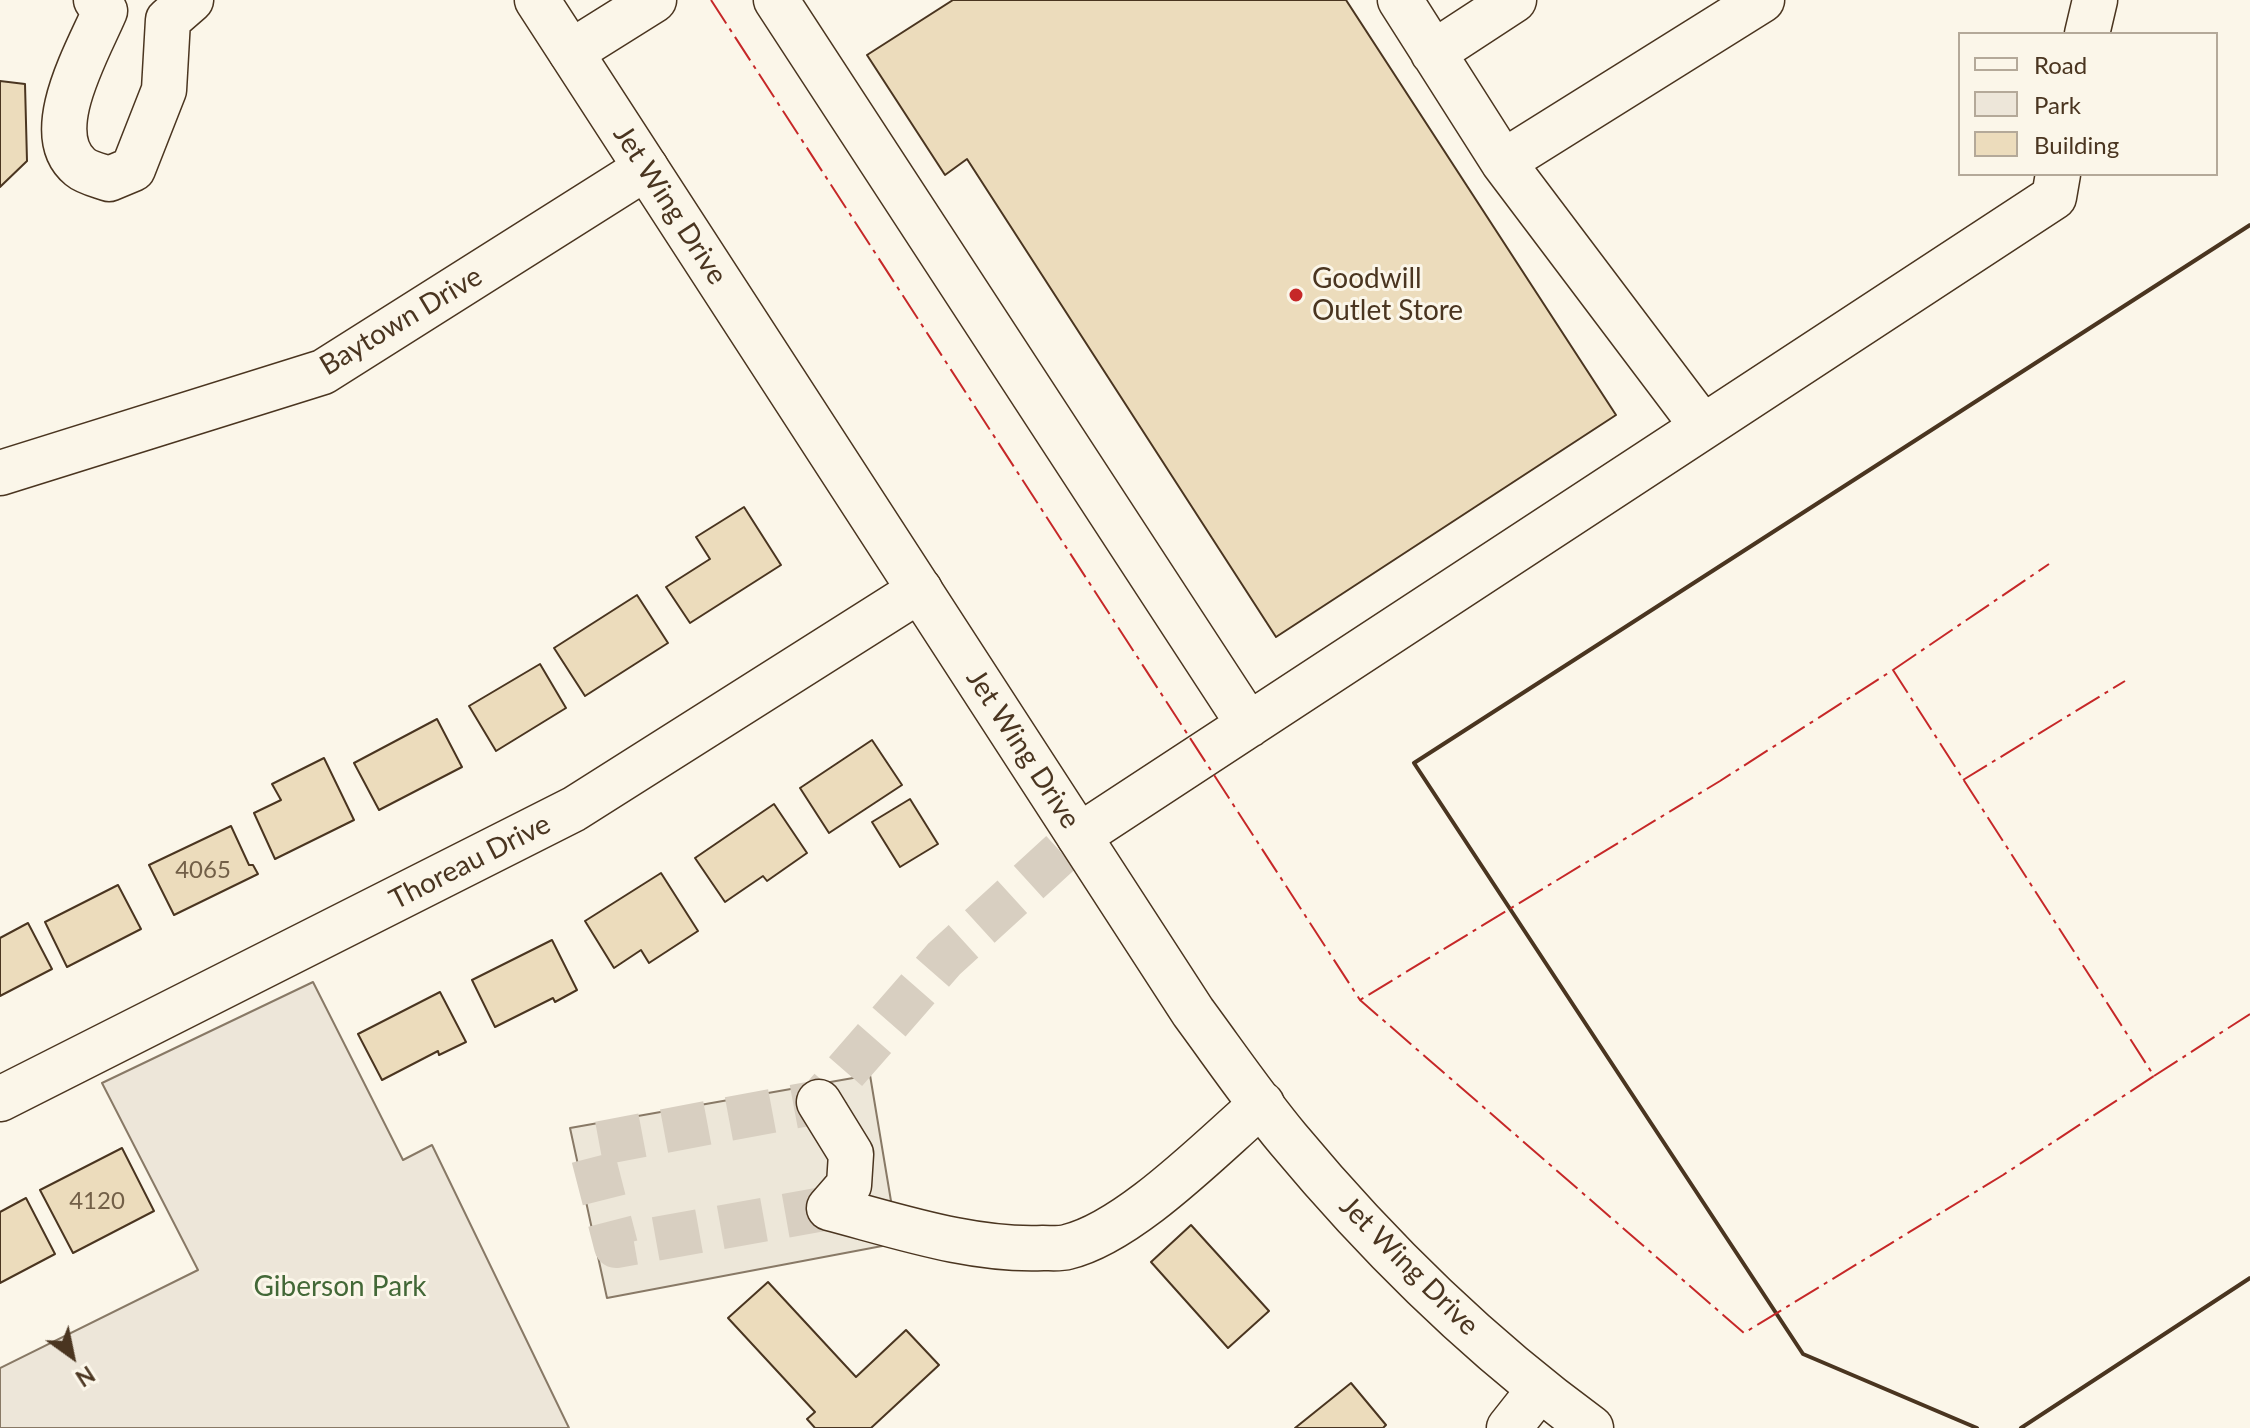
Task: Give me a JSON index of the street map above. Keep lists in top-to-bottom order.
{
  "streets": {
    "street": ["Jet Wing Drive", "Baytown Drive", "Thoreau Drive"]
  },
  "crossings": [
    ["Jet Wing Drive", "Baytown Drive"],
    ["Jet Wing Drive", "Thoreau Drive"]
  ],
  "parks": ["Giberson Park"],
  "places": ["Goodwill Outlet Store"],
  "house_numbers": ["4065", "4120"],
  "legend": ["Road", "Park", "Building"],
  "north": "bottom right"
}
